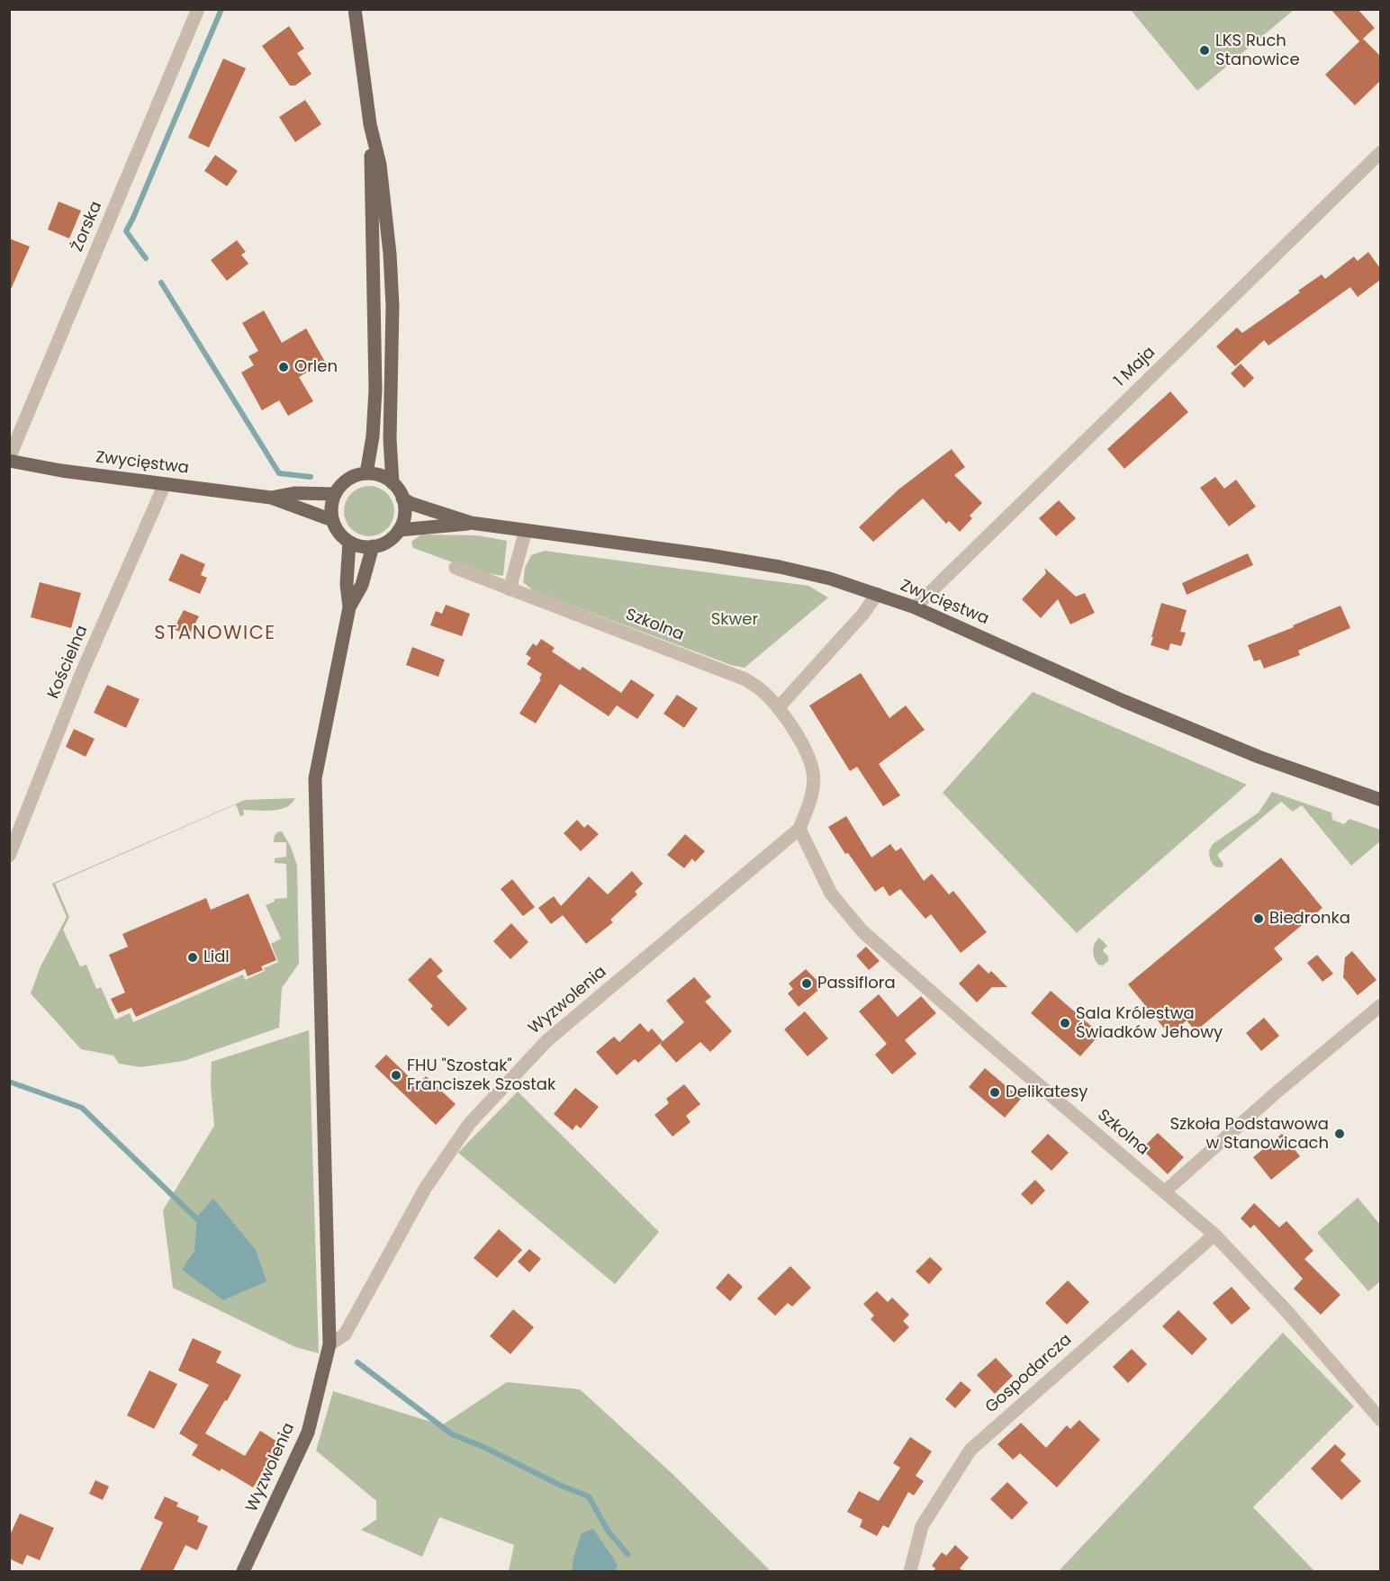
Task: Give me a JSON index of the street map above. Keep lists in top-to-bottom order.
{
  "streets": {
    "main road": ["Zwycięstwa", "Wyzwolenia"],
    "street": [
      "Żorska",
      "1 Maja",
      "Szkolna",
      "Kościelna",
      "Gospodarcza"
    ]
  },
  "crossings": [
    ["Żorska", "Zwycięstwa"],
    ["1 Maja", "Zwycięstwa"],
    ["Zwycięstwa", "Kościelna"],
    ["Zwycięstwa", "Wyzwolenia"],
    ["Szkolna", "Wyzwolenia"],
    ["Szkolna", "Gospodarcza"]
  ],
  "districts": ["STANOWICE"],
  "parks": ["Skwer"],
  "places": [
    "LKS Ruch Stanowice",
    "Orlen",
    "Biedronka",
    "Lidl",
    "Passiflora",
    "Sala Królestwa Świadków Jehowy",
    "FHU \"Szostak\" Franciszek Szostak",
    "Delikatesy",
    "Szkoła Podstawowa w Stanowicach"
  ]
}
